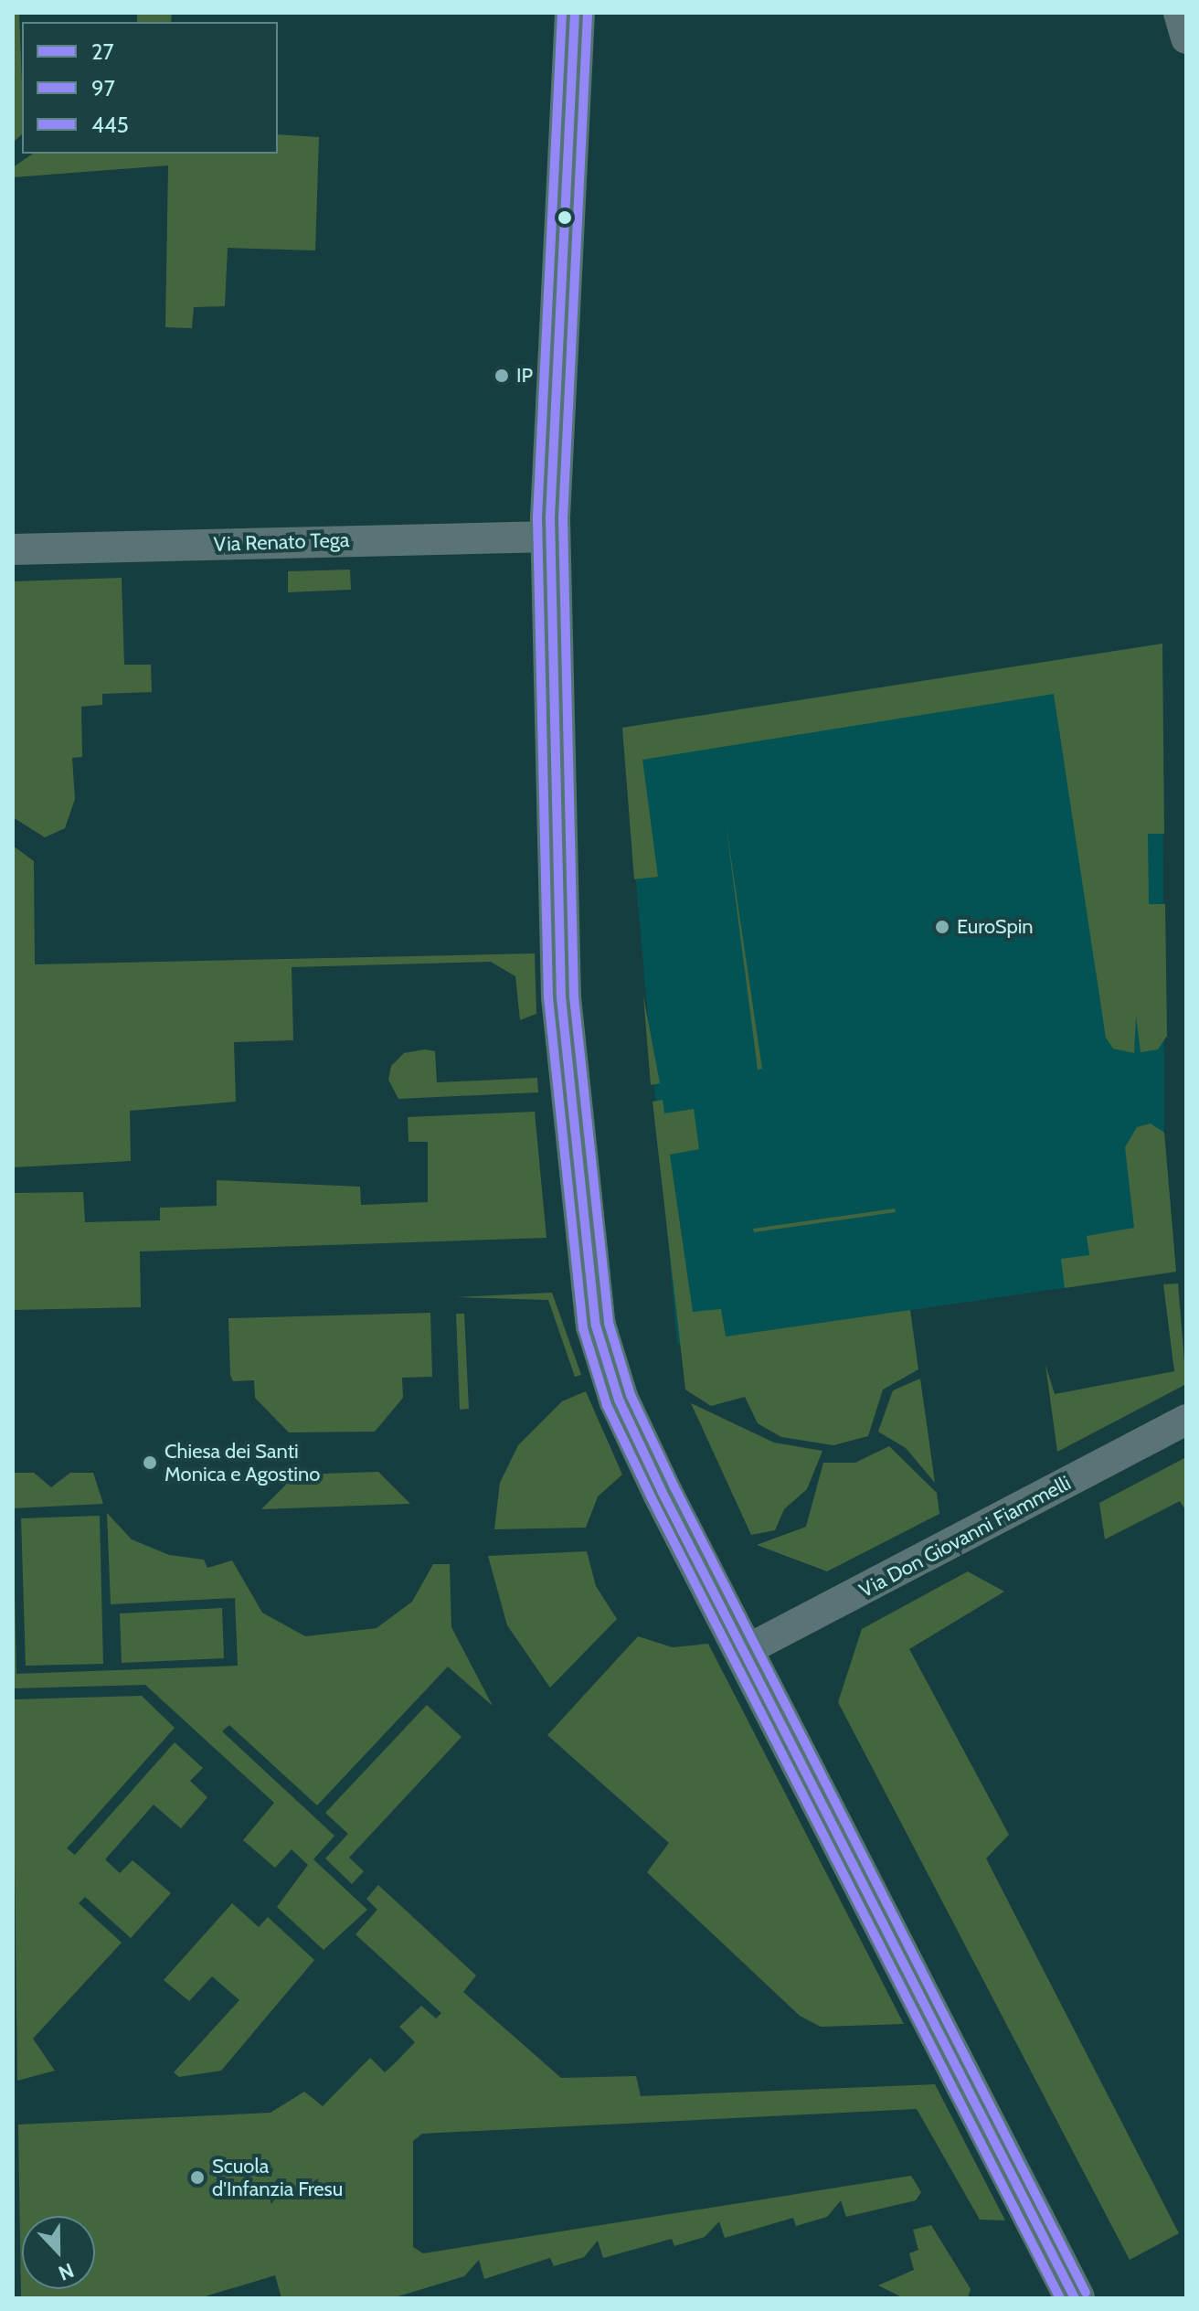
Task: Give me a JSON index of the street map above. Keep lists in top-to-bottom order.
{
  "streets": {
    "street": ["Via Renato Tega", "Via Don Giovanni Fiammelli"]
  },
  "places": [
    "IP",
    "EuroSpin",
    "Chiesa dei Santi Monica e Agostino",
    "Scuola d'Infanzia Fresu"
  ],
  "lines": ["transit line 27", "transit line 97", "transit line 445"],
  "legend": ["27", "97", "445"],
  "north": "bottom"
}
